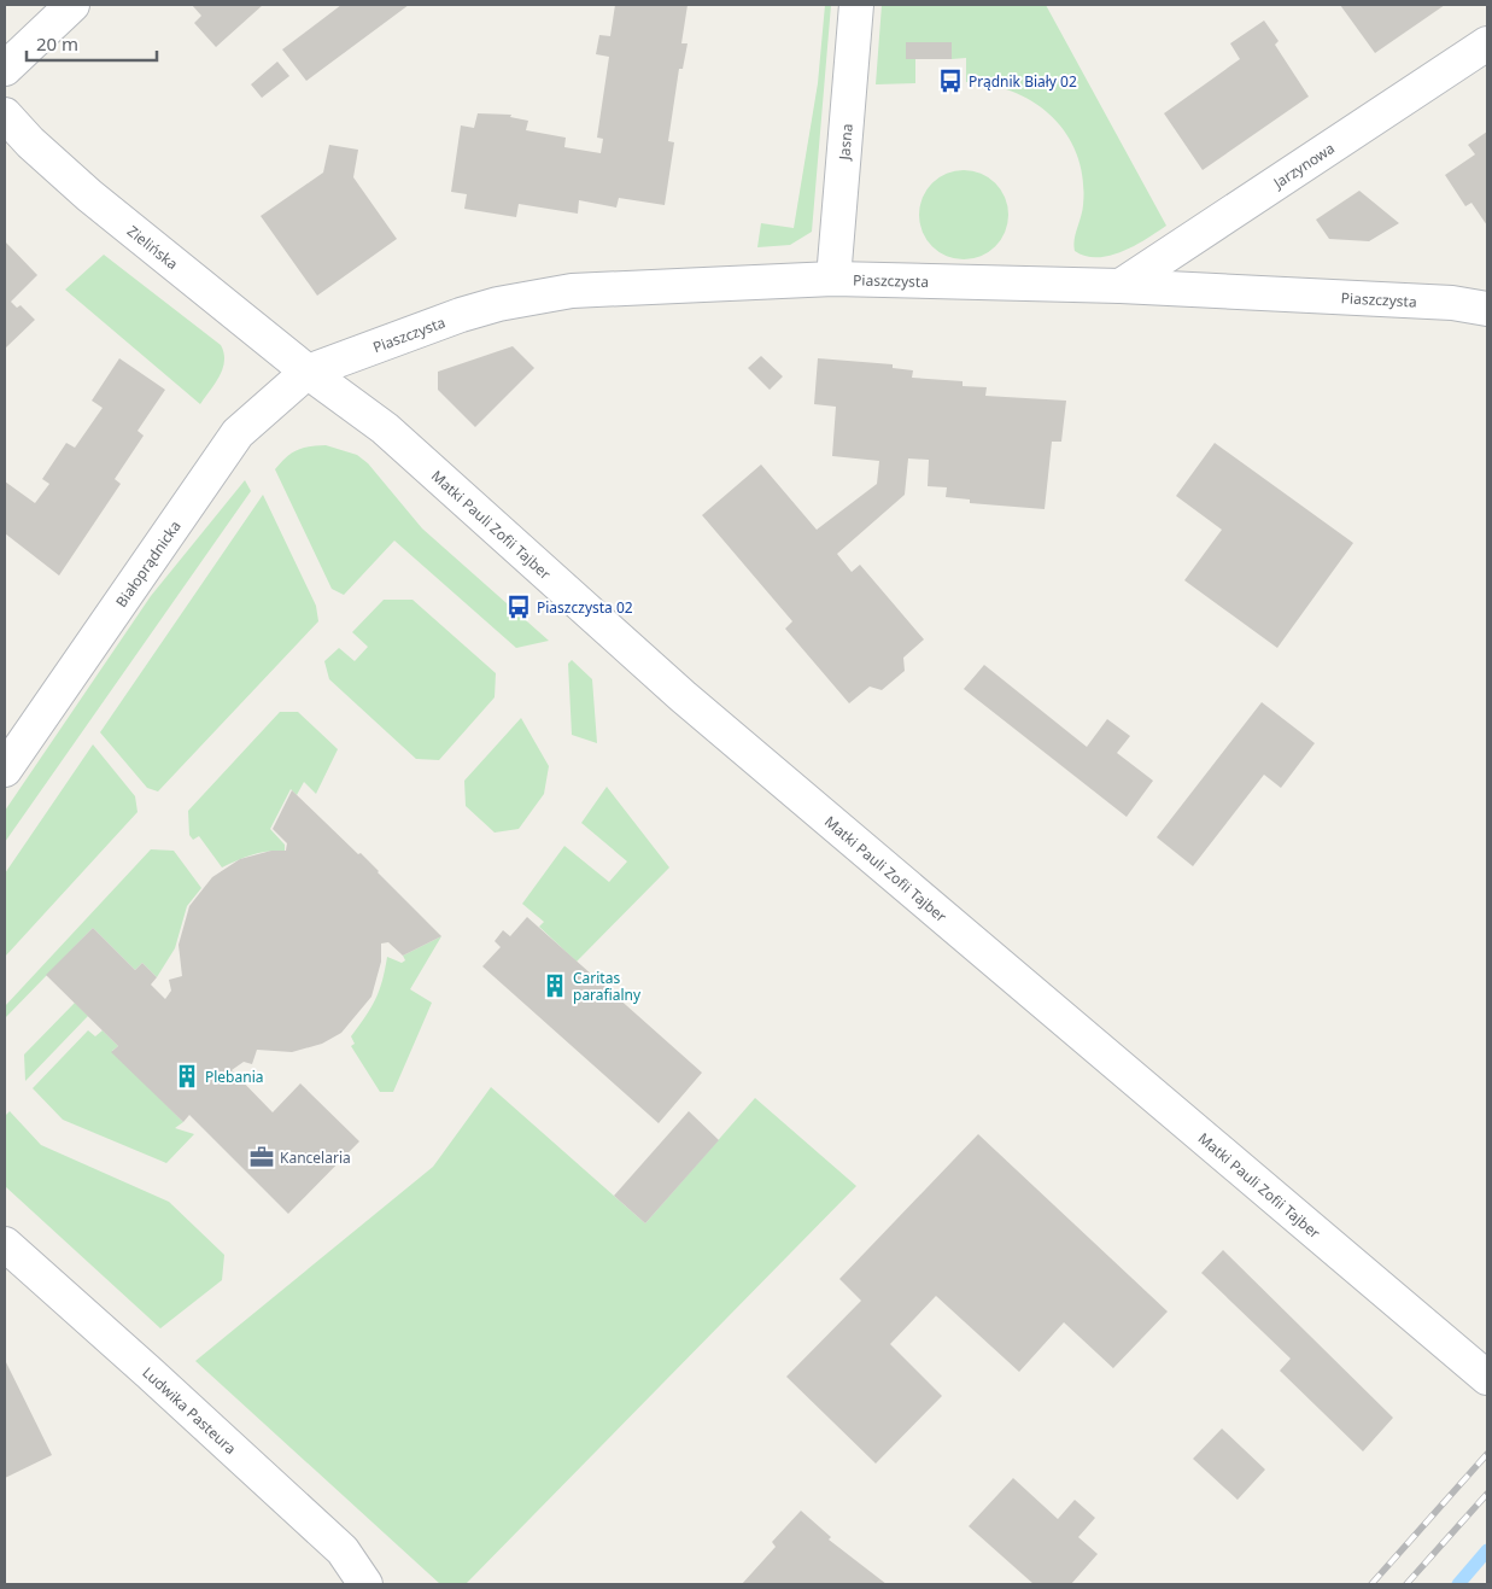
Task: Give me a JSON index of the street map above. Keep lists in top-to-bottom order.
{
  "streets": {
    "street": [
      "Jasna",
      "Jarzynowa",
      "Zielińska",
      "Piaszczysta",
      "Matki Pauli Zofii Tajber",
      "Białoprądnicka",
      "Ludwika Pasteura"
    ]
  },
  "crossings": [
    ["Jasna", "Piaszczysta"],
    ["Jarzynowa", "Piaszczysta"],
    ["Zielińska", "Piaszczysta"],
    ["Zielińska", "Matki Pauli Zofii Tajber"],
    ["Zielińska", "Białoprądnicka"],
    ["Piaszczysta", "Matki Pauli Zofii Tajber"],
    ["Piaszczysta", "Białoprądnicka"],
    ["Matki Pauli Zofii Tajber", "Białoprądnicka"]
  ],
  "places": {
    "bus stop": ["Prądnik Biały 02", "Piaszczysta 02"],
    "building": ["Caritas parafialny", "Plebania"],
    "office": ["Kancelaria"]
  },
  "scale_bar": "20 m"
}
